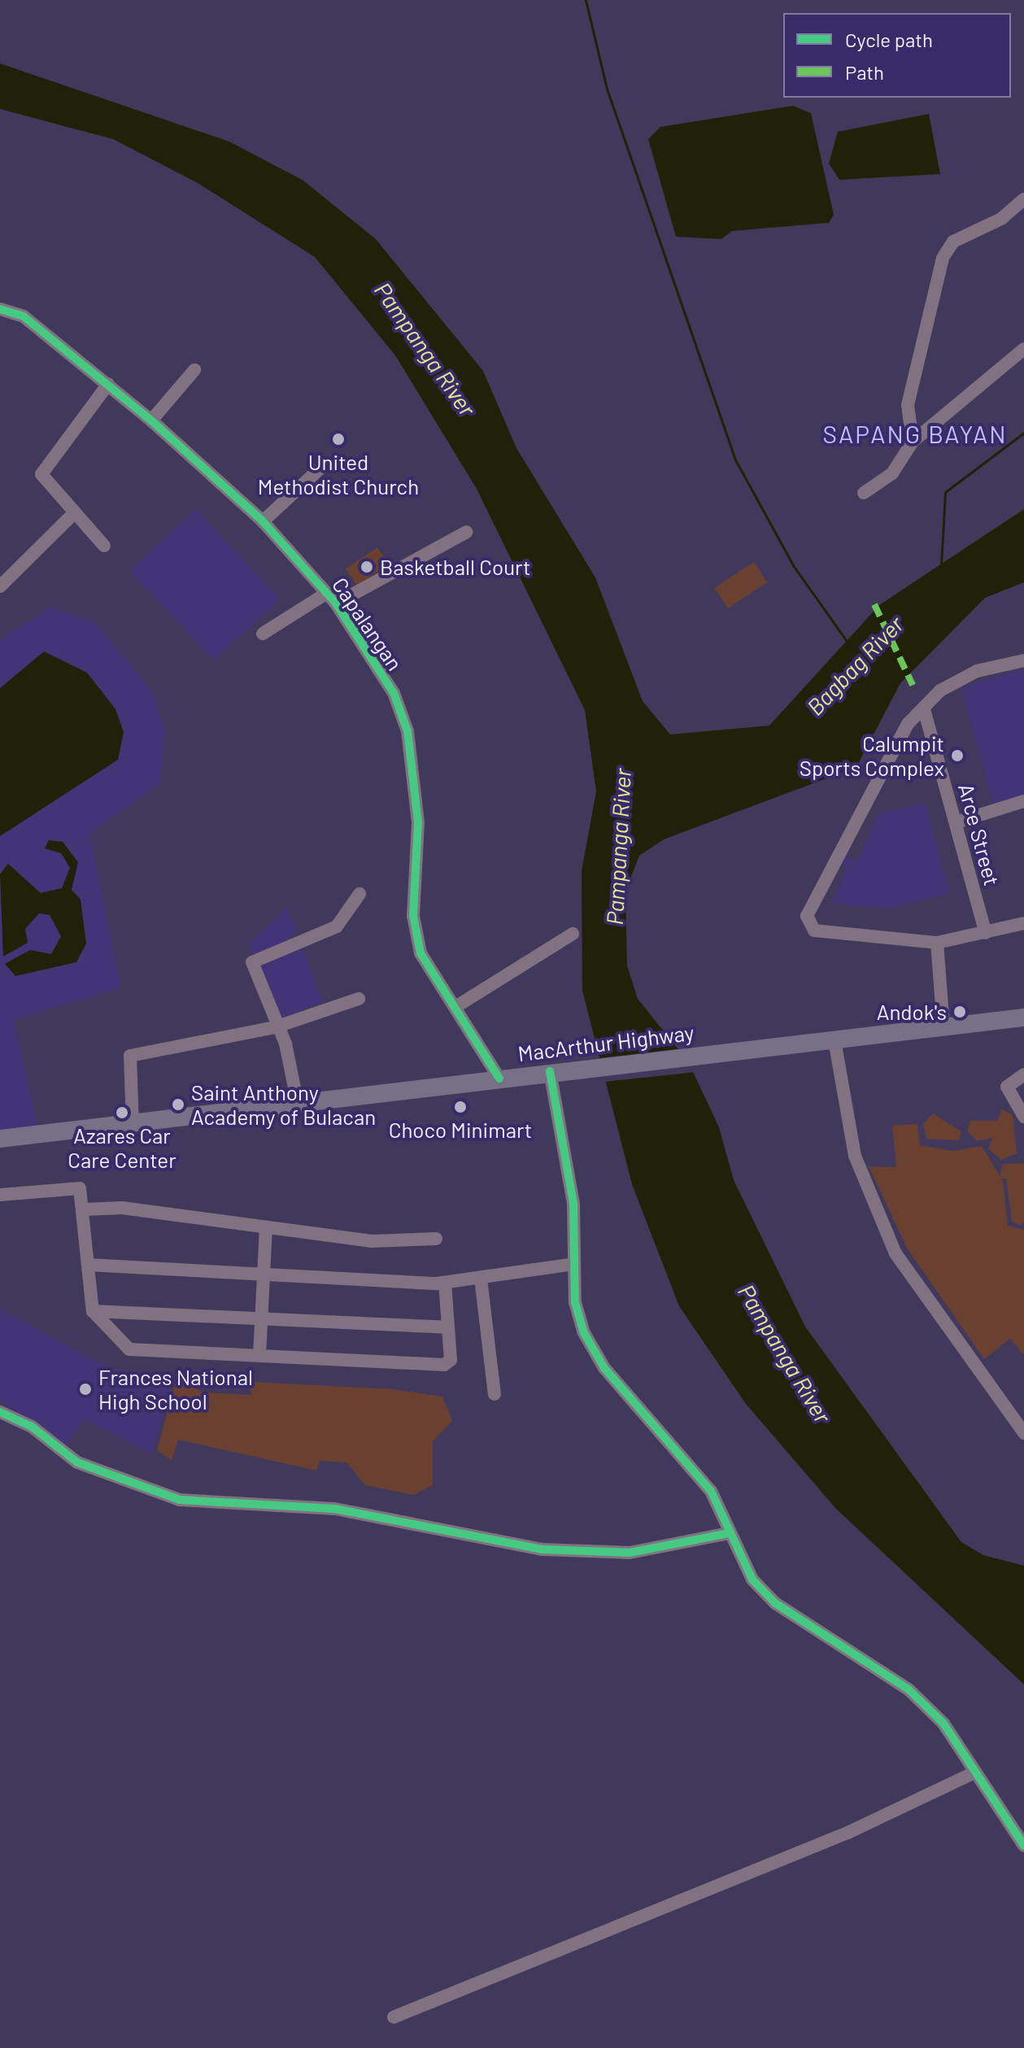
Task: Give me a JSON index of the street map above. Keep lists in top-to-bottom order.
{
  "streets": {
    "highway": ["MacArthur Highway"],
    "street": ["Capalangan", "Arce Street"]
  },
  "crossings": [
    ["Capalangan", "MacArthur Highway"]
  ],
  "districts": ["SAPANG BAYAN"],
  "water": ["Pampanga River", "Bagbag River"],
  "places": [
    "United Methodist Church",
    "Basketball Court",
    "Calumpit Sports Complex",
    "Andok's",
    "Saint Anthony Academy of Bulacan",
    "Choco Minimart",
    "Azares Car Care Center",
    "Frances National High School"
  ],
  "legend": ["Cycle path", "Path"]
}
